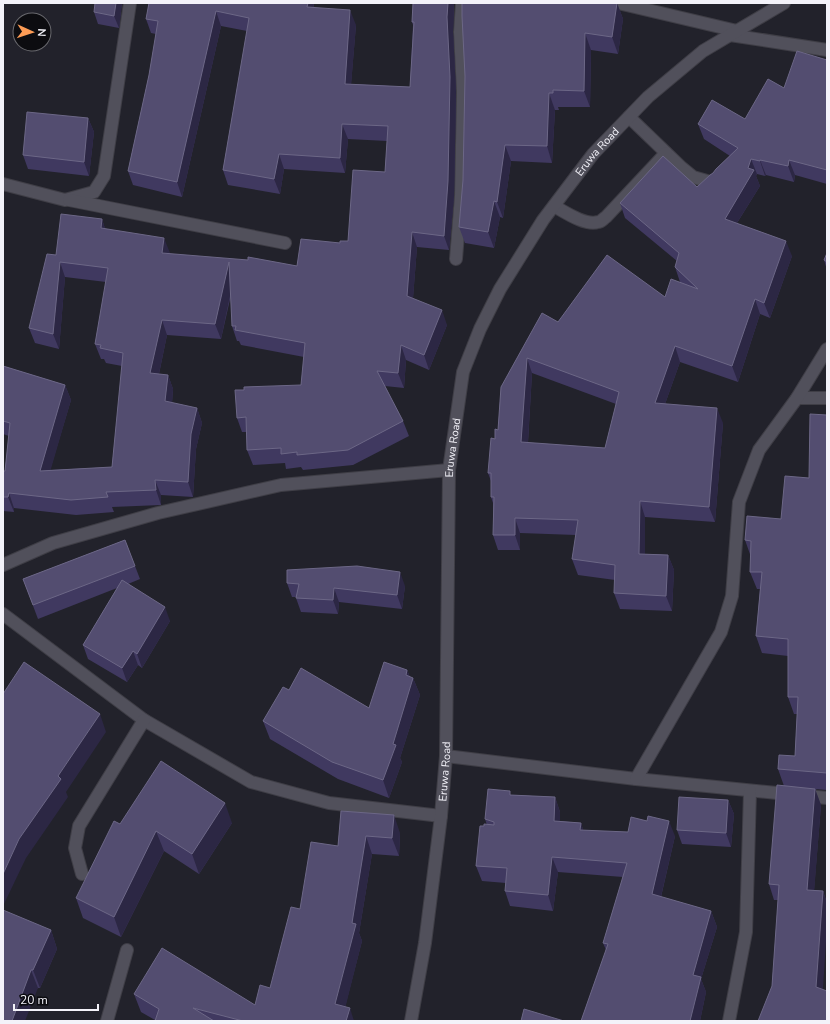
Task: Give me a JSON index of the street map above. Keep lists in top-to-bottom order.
{
  "streets": {
    "street": ["Eruwa Road"]
  },
  "scale_bar": "20 m",
  "north": "right"
}
